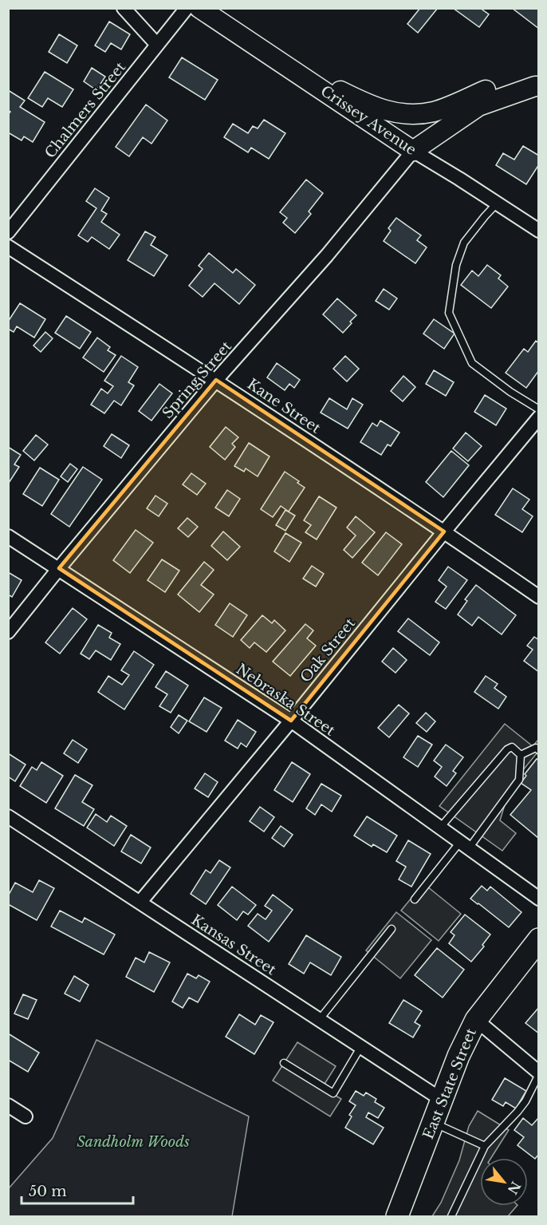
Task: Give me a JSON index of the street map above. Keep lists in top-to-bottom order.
{
  "streets": {
    "main road": ["Crissey Avenue", "East State Street"],
    "street": [
      "Chalmers Street",
      "Spring Street",
      "Kane Street",
      "Oak Street",
      "Nebraska Street",
      "Kansas Street"
    ]
  },
  "crossings": [
    ["Crissey Avenue", "Spring Street"],
    ["Spring Street", "Kane Street"],
    ["Spring Street", "Nebraska Street"],
    ["Kane Street", "Oak Street"],
    ["Oak Street", "Nebraska Street"],
    ["Oak Street", "Kansas Street"],
    ["Kansas Street", "East State Street"]
  ],
  "parks": ["Sandholm Woods"],
  "scale_bar": "50 m",
  "north": "bottom right"
}
